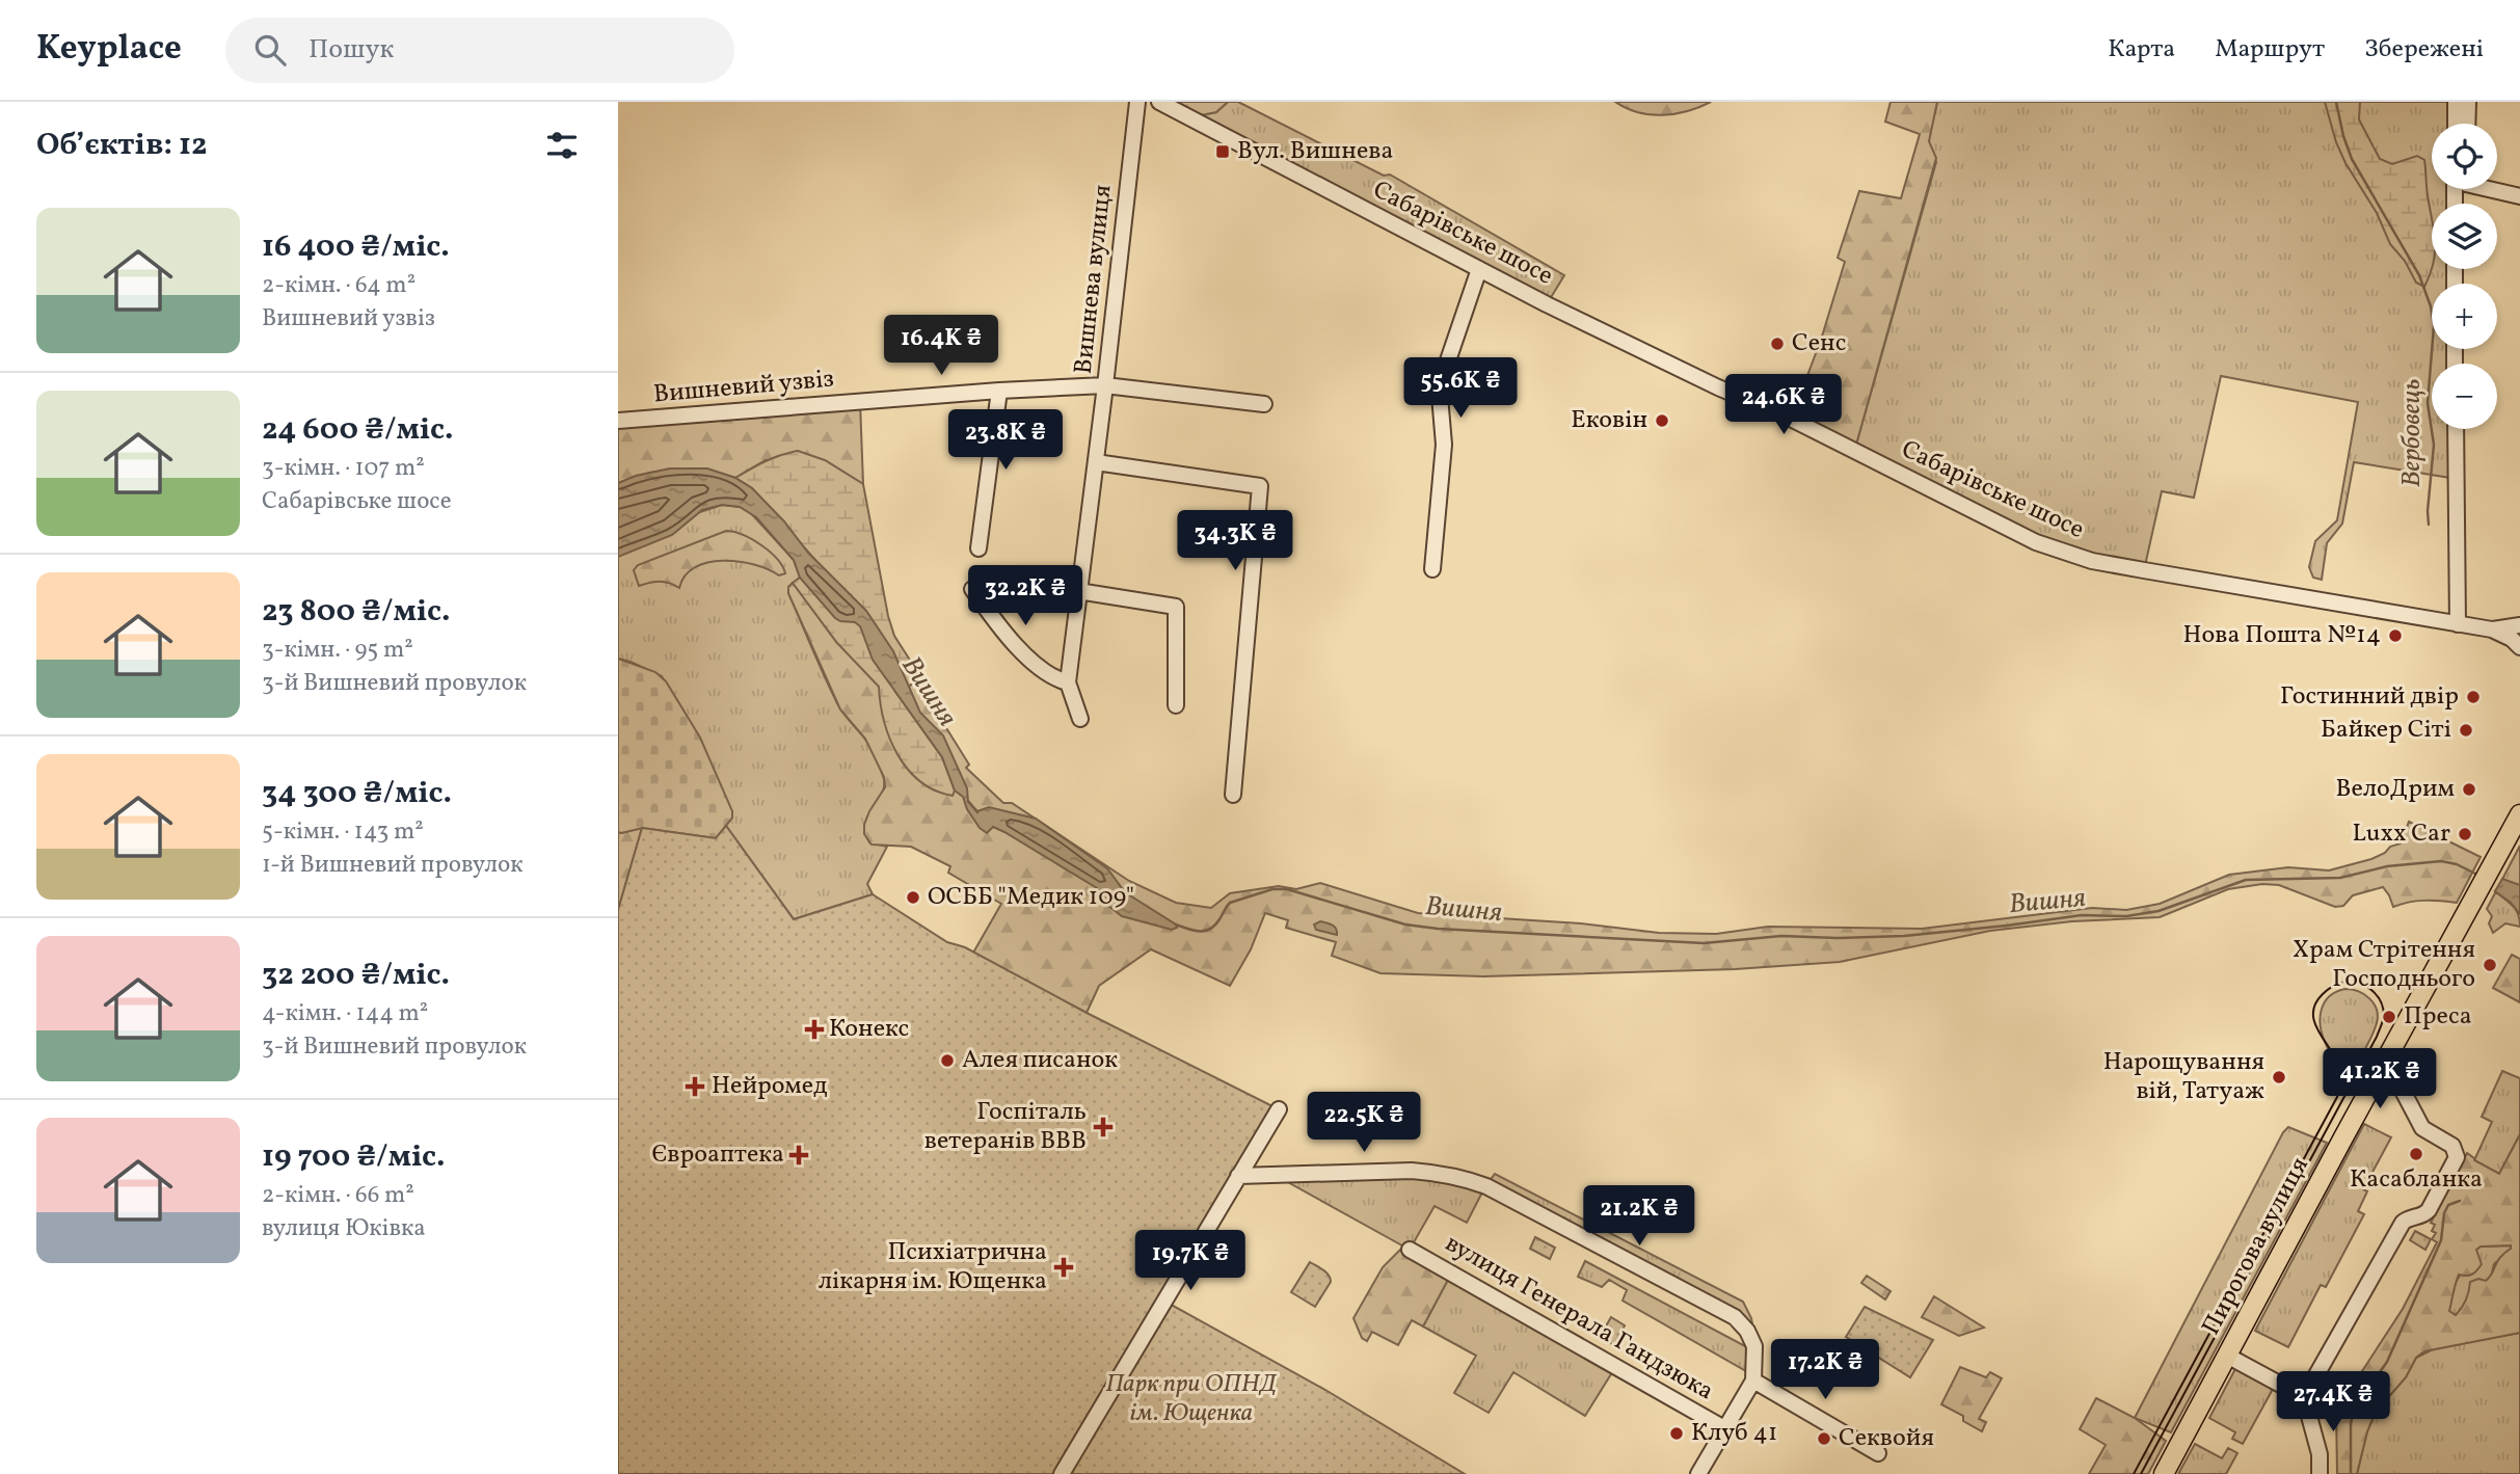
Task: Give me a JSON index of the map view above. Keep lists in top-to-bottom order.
{
  "streets": {
    "main road": ["Пирогова вулиця"],
    "street": [
      "Сабарівське шосе",
      "Вишнева вулиця",
      "Вишневий узвіз",
      "вулиця Генерала Гандзюка"
    ]
  },
  "crossings": [
    ["Вишнева вулиця", "Вишневий узвіз"]
  ],
  "water": ["Вербовець", "Вишня"],
  "parks": ["Парк при ОПНД ім. Ющенка"],
  "places": {
    "transit": ["Вул. Вишнева"],
    "other": [
      "Сенс",
      "Ековін",
      "Нова Пошта №14",
      "Гостинний двір",
      "Байкер Сіті",
      "ВелоДрим",
      "Luxx Car",
      "ОСББ \"Медик 109\"",
      "Храм Стрітення Господнього",
      "Преса",
      "Алея писанок",
      "Нарощування вій, Татуаж",
      "Касабланка",
      "Клуб 41",
      "Секвойя"
    ],
    "health": [
      "Конекс",
      "Нейромед",
      "Госпіталь ветеранів ВВВ",
      "Євроаптека",
      "Психіатрична лікарня ім. Ющенка"
    ]
  },
  "page": {
    "header": "Keyplace",
    "search": "Пошук",
    "nav": ["Карта", "Маршрут", "Збережені"],
    "heading": "Об’єктів: 12",
    "map_buttons": ["+", "−"],
    "list": [
      {
        "name": "16 400 ₴/міс.",
        "note": "2-кімн. · 64 m² · Вишневий узвіз"
      },
      {
        "name": "24 600 ₴/міс.",
        "note": "3-кімн. · 107 m² · Сабарівське шосе"
      },
      {
        "name": "23 800 ₴/міс.",
        "note": "3-кімн. · 95 m² · 3-й Вишневий провулок"
      },
      {
        "name": "34 300 ₴/міс.",
        "note": "5-кімн. · 143 m² · 1-й Вишневий провулок"
      },
      {
        "name": "32 200 ₴/міс.",
        "note": "4-кімн. · 144 m² · 3-й Вишневий провулок"
      },
      {
        "name": "19 700 ₴/міс.",
        "note": "2-кімн. · 66 m² · вулиця Юківка"
      }
    ],
    "price": [
      "16.4K ₴",
      "55.6K ₴",
      "24.6K ₴",
      "23.8K ₴",
      "34.3K ₴",
      "32.2K ₴",
      "41.2K ₴",
      "22.5K ₴",
      "21.2K ₴",
      "19.7K ₴",
      "17.2K ₴",
      "27.4K ₴"
    ]
  }
}
